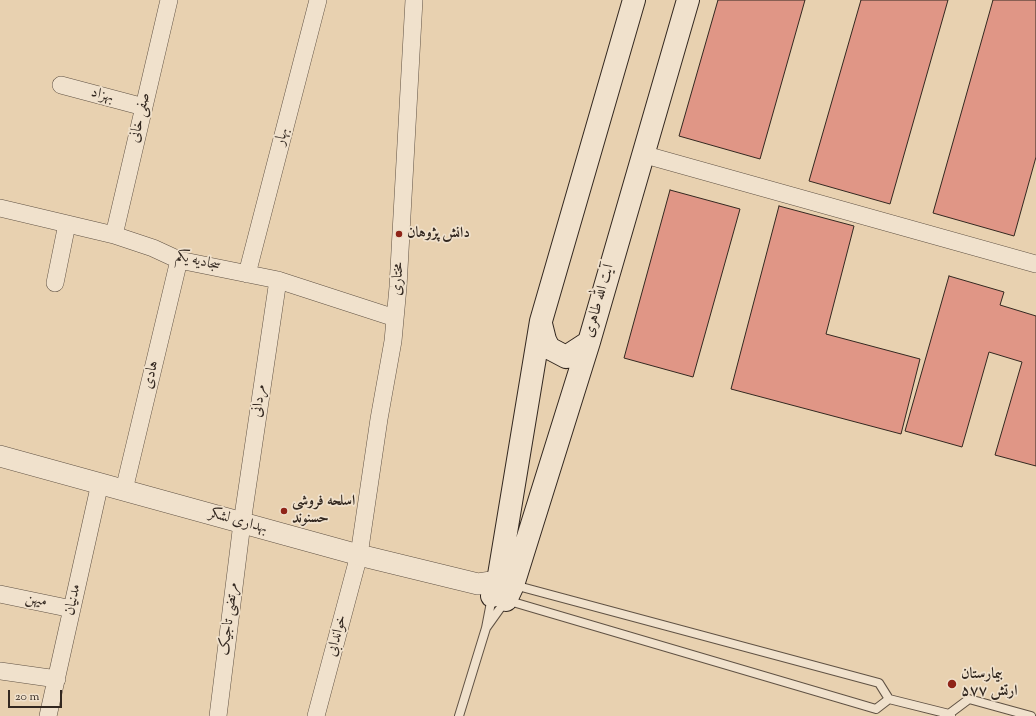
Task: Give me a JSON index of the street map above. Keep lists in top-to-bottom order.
{
  "streets": {
    "main road": ["آیت الله طاهری"],
    "street": [
      "بهزاد",
      "صفی خانی",
      "بهار",
      "سجادیه یکم",
      "مختاری",
      "هادی",
      "مردانی",
      "بهداری لشکر",
      "مدنیان",
      "میهن",
      "مرتضی تاجیک",
      "خواندابی"
    ]
  },
  "crossings": [
    ["بهزاد", "صفی خانی"],
    ["صفی خانی", "سجادیه یکم"],
    ["بهار", "سجادیه یکم"],
    ["سجادیه یکم", "مختاری"],
    ["سجادیه یکم", "هادی"],
    ["سجادیه یکم", "مردانی"],
    ["مختاری", "بهداری لشکر"],
    ["مختاری", "خواندابی"],
    ["آیت الله طاهری", "بهداری لشکر"],
    ["هادی", "بهداری لشکر"],
    ["مردانی", "بهداری لشکر"],
    ["مردانی", "مرتضی تاجیک"],
    ["بهداری لشکر", "مدنیان"],
    ["بهداری لشکر", "مرتضی تاجیک"],
    ["بهداری لشکر", "خواندابی"],
    ["مدنیان", "میهن"]
  ],
  "places": ["دانش پژوهان", "اسلحه فروشی حسنوند", "بیمارستان ۵۷۷ ارتش"],
  "scale_bar": "20 m"
}
